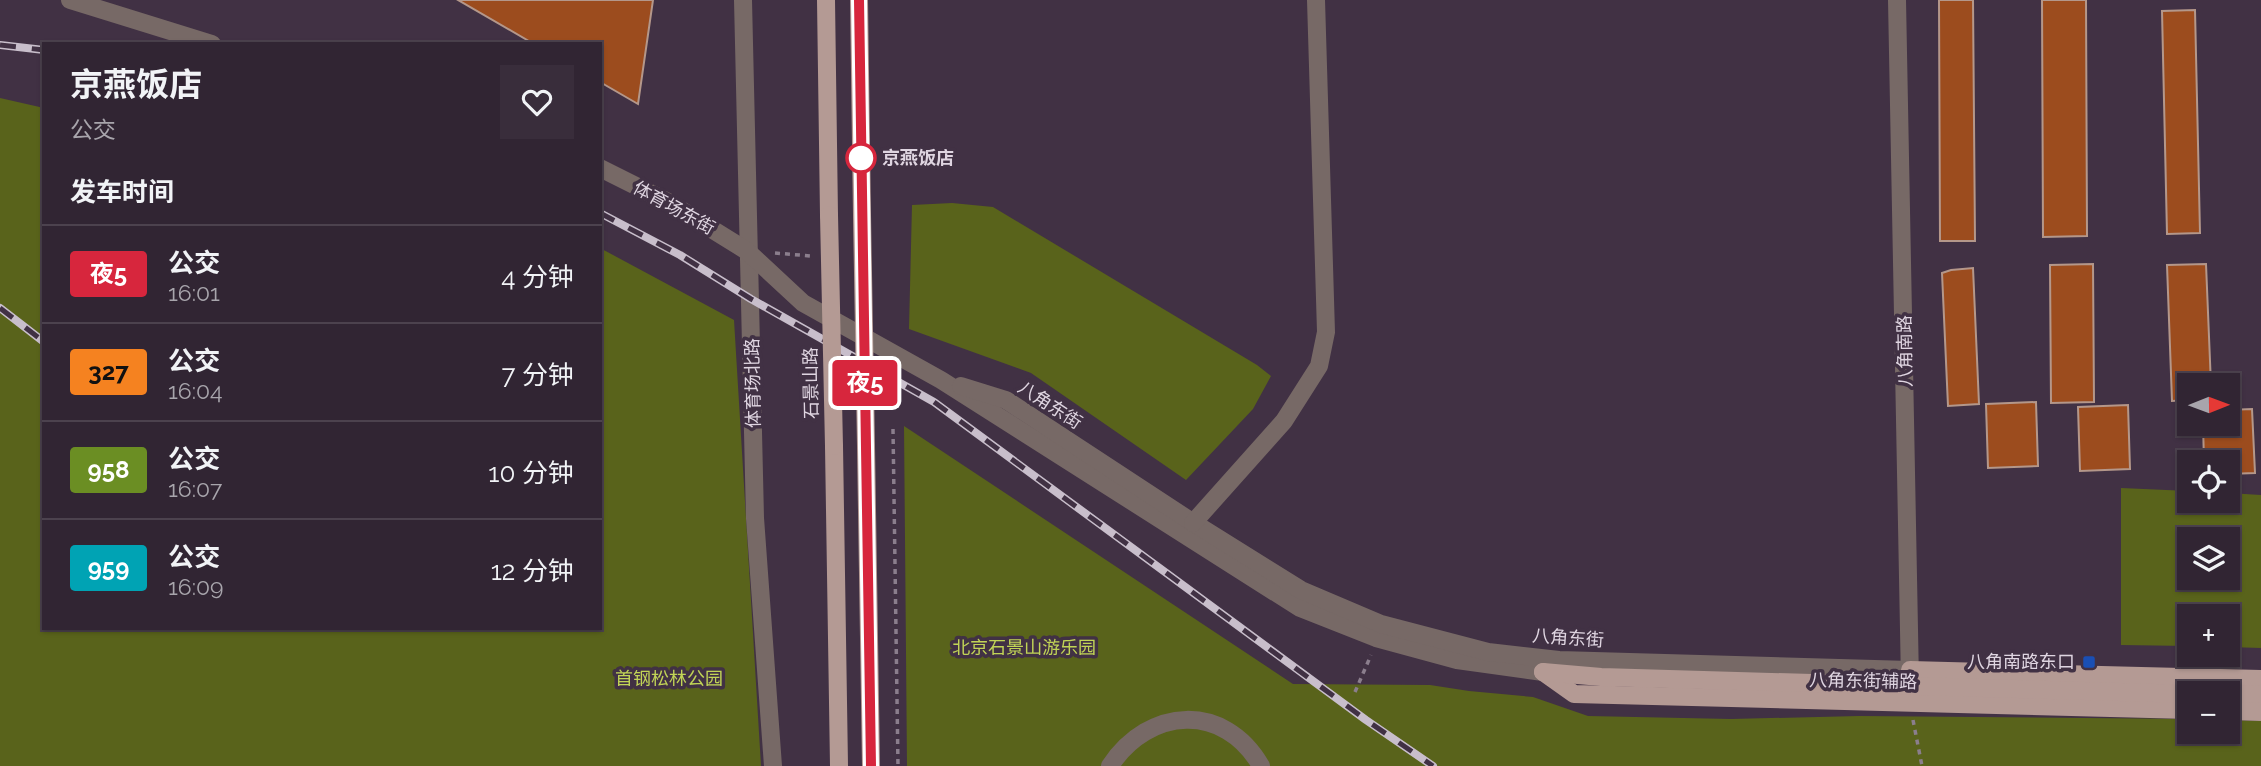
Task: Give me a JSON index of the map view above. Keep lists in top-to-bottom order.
{
  "streets": {
    "main road": ["石景山路", "八角东街", "八角东街辅路"],
    "street": ["体育场东街", "八角南路", "体育场北路"]
  },
  "crossings": [
    ["体育场东街", "体育场北路"],
    ["体育场东街", "八角东街"],
    ["八角南路", "八角东街"],
    ["八角南路", "八角东街辅路"],
    ["体育场北路", "八角东街"],
    ["八角东街", "八角东街辅路"]
  ],
  "parks": ["北京石景山游乐园", "首钢松林公园"],
  "places": {
    "other": ["京燕饭店"],
    "transit": ["八角南路东口"]
  },
  "lines": ["bus line 夜5"],
  "north": "right",
  "page": {
    "on_map": "夜5",
    "heading": [
      ["京燕饭店", "公交"],
      "发车时间"
    ],
    "list": [
      {
        "mark": "夜5",
        "name": "公交",
        "note": "16:01",
        "value": "4 分钟"
      },
      {
        "mark": "327",
        "name": "公交",
        "note": "16:04",
        "value": "7 分钟"
      },
      {
        "mark": "958",
        "name": "公交",
        "note": "16:07",
        "value": "10 分钟"
      },
      {
        "mark": "959",
        "name": "公交",
        "note": "16:09",
        "value": "12 分钟"
      }
    ],
    "map_buttons": ["+", "−"]
  }
}
